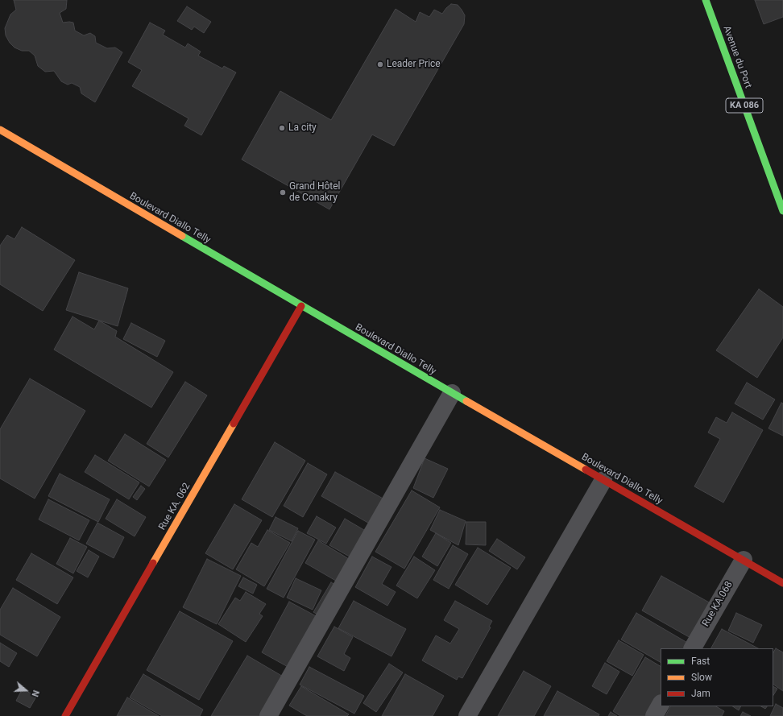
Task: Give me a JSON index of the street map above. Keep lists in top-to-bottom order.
{
  "streets": {
    "street": [
      "Avenue du Port",
      "KA 086",
      "Boulevard Diallo Telly",
      "Rue KA. 062",
      "Rue KA.068"
    ]
  },
  "crossings": [
    ["Boulevard Diallo Telly", "Rue KA. 062"],
    ["Boulevard Diallo Telly", "Rue KA.068"]
  ],
  "places": ["Leader Price", "La city", "Grand Hôtel de Conakry"],
  "legend": ["Fast", "Slow", "Jam"],
  "north": "right"
}
